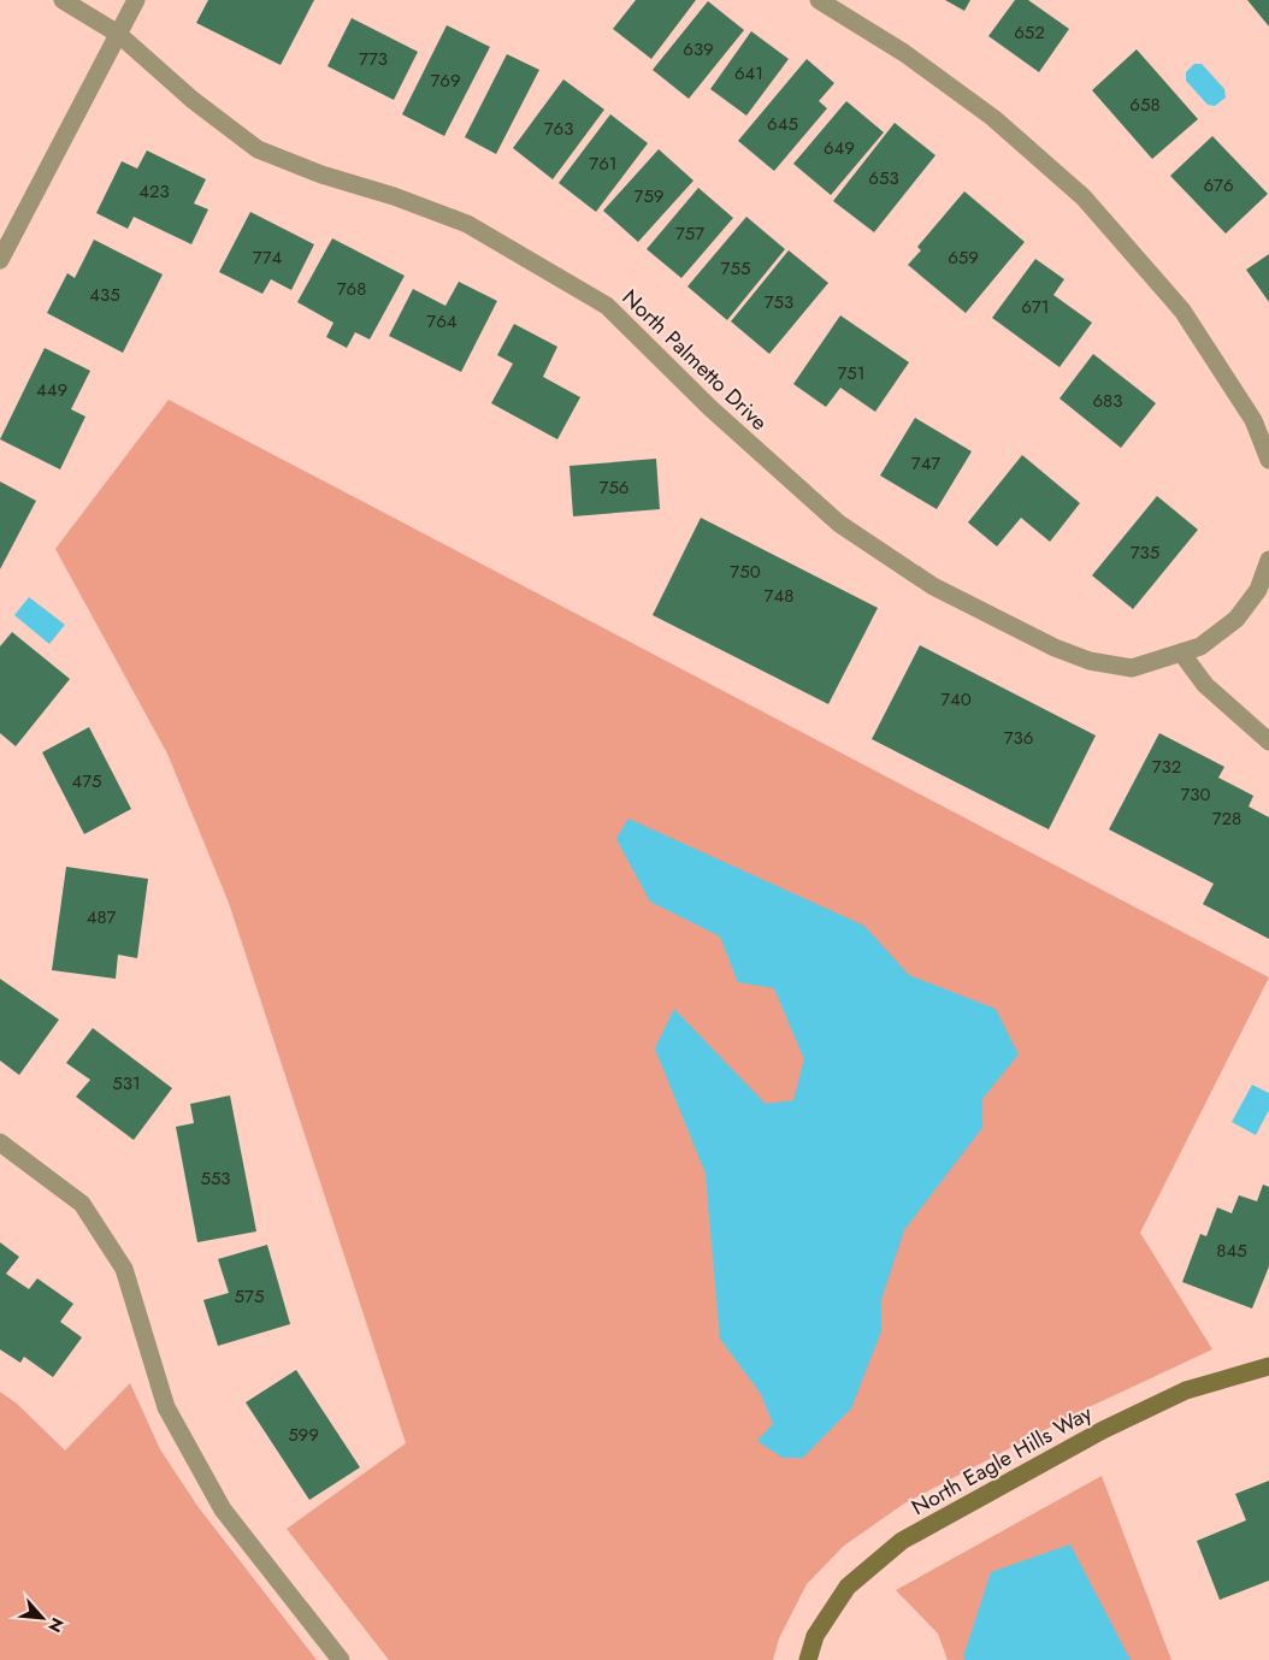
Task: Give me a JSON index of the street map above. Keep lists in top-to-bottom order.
{
  "streets": {
    "street": ["North Palmetto Drive", "North Eagle Hills Way"]
  },
  "house_numbers": [
    "652",
    "639",
    "773",
    "641",
    "769",
    "658",
    "645",
    "763",
    "649",
    "761",
    "653",
    "676",
    "423",
    "759",
    "757",
    "774",
    "659",
    "755",
    "768",
    "435",
    "753",
    "671",
    "764",
    "751",
    "449",
    "683",
    "747",
    "756",
    "735",
    "750",
    "748",
    "740",
    "736",
    "732",
    "475",
    "730",
    "728",
    "487",
    "531",
    "553",
    "845",
    "575",
    "599"
  ],
  "north": "bottom right"
}
